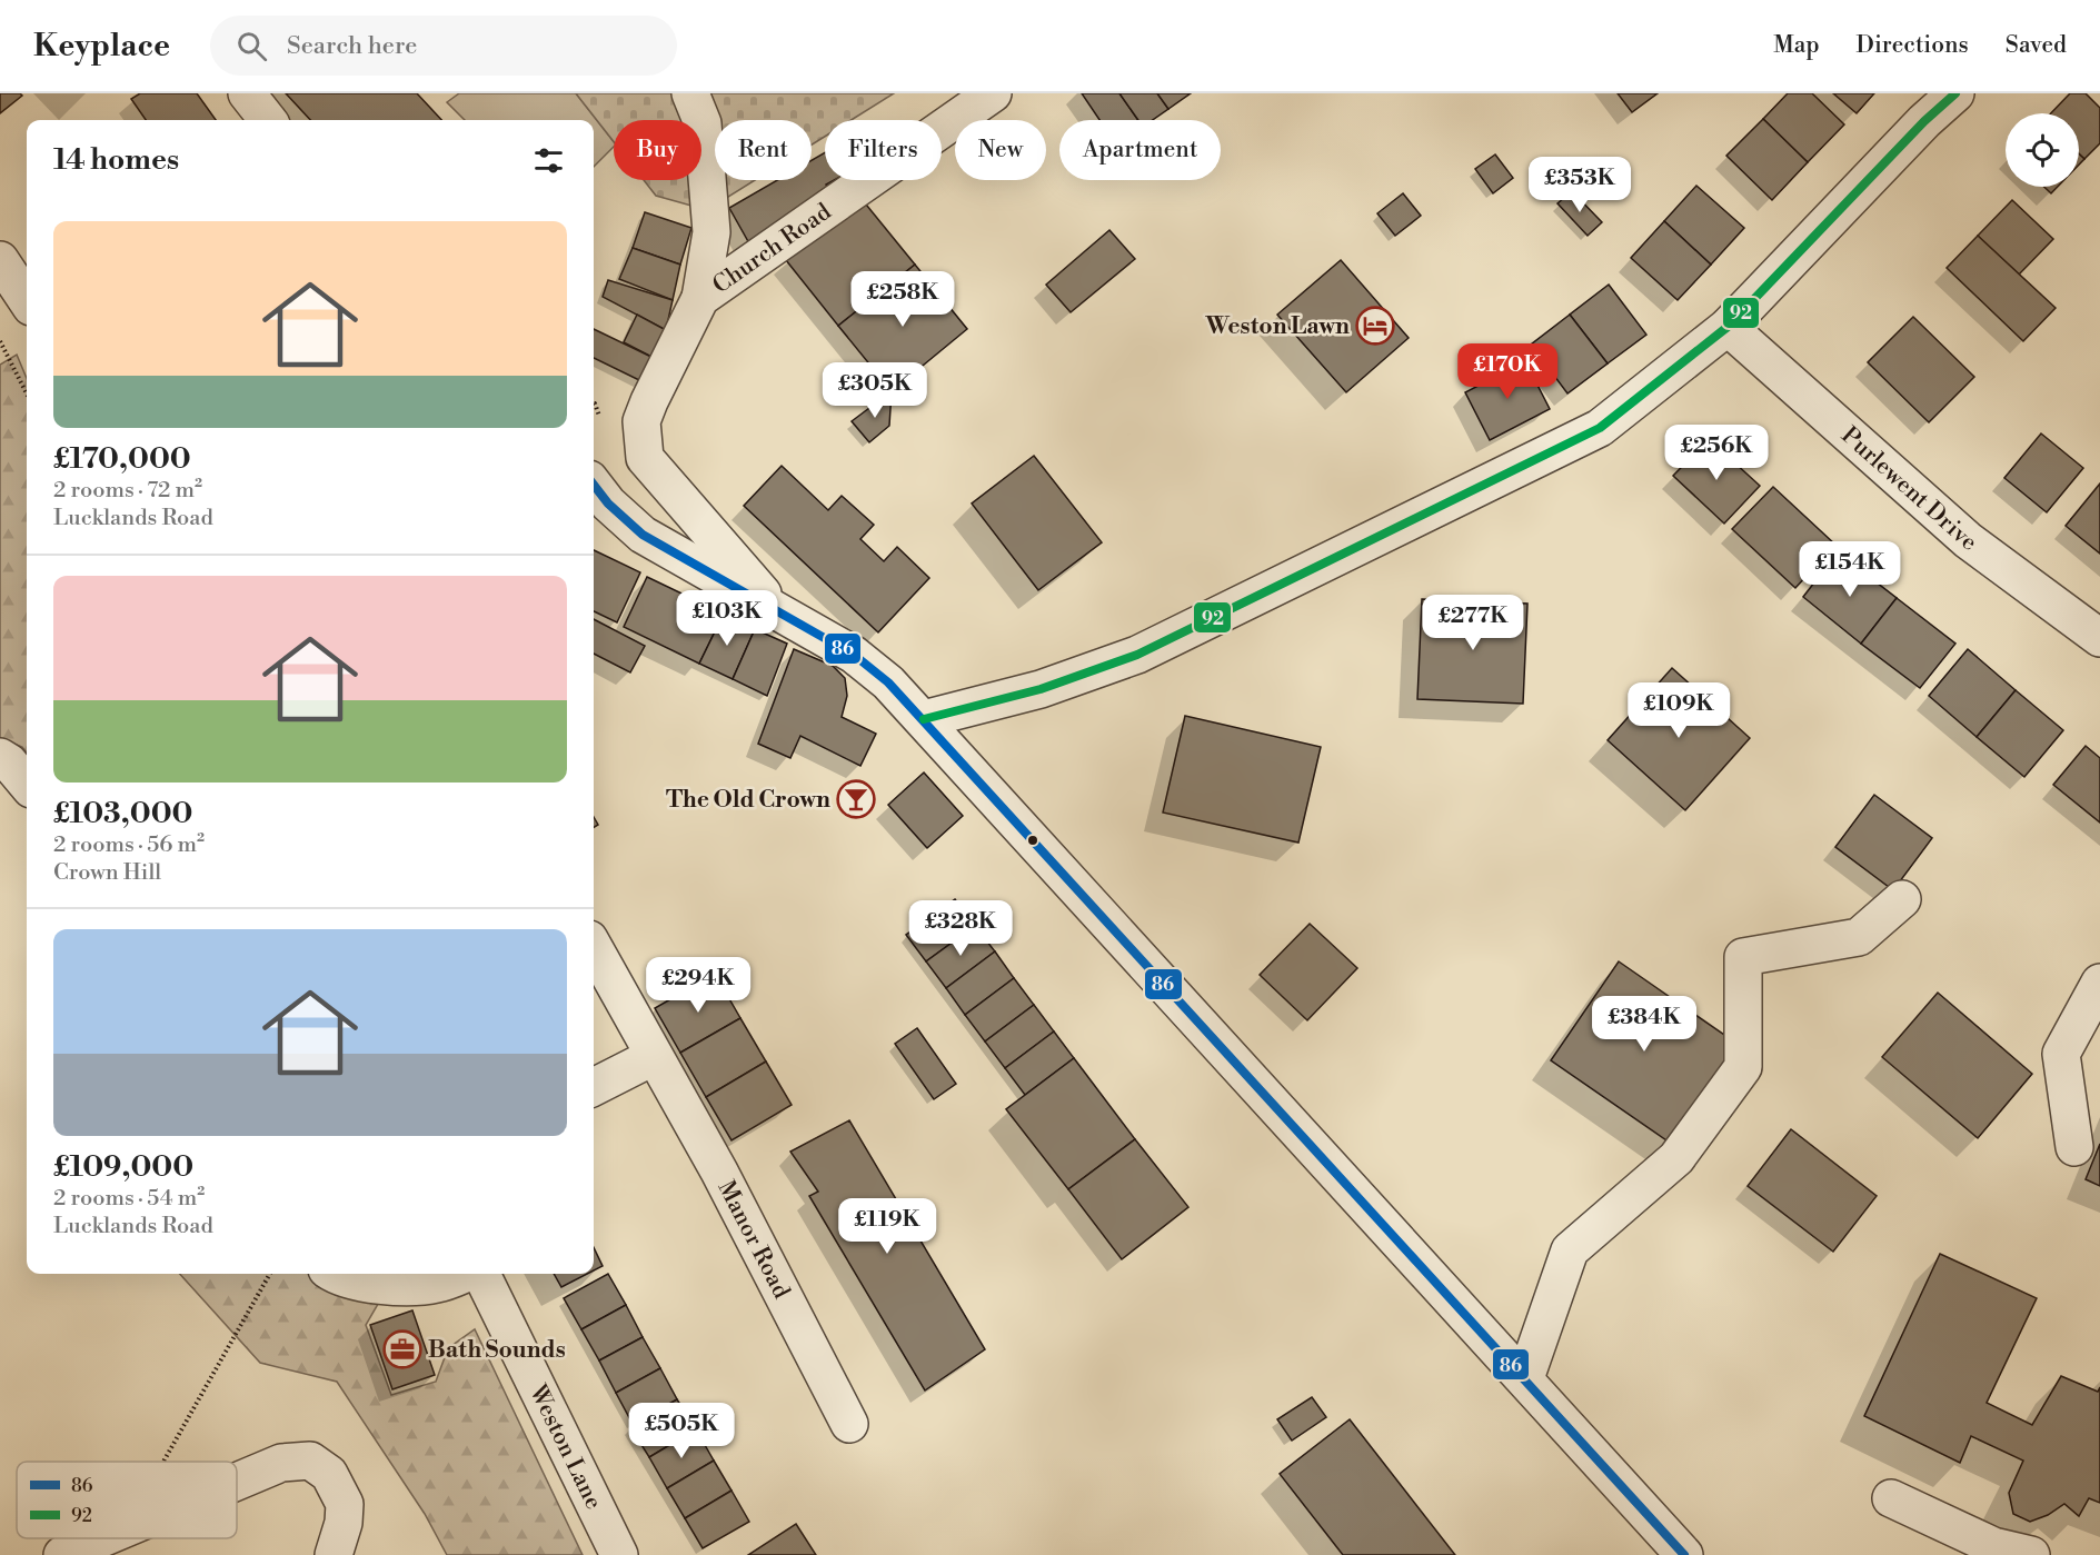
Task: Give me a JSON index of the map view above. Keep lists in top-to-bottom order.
{
  "streets": {
    "street": [
      "Church Road",
      "Purlewent Drive",
      "Manor Road",
      "Weston Lane"
    ]
  },
  "places": {
    "hotel": ["Weston Lawn"],
    "bar": ["The Old Crown"],
    "office": ["Bath Sounds"]
  },
  "lines": ["transit line 92", "transit line 86"],
  "legend": ["86", "92"],
  "page": {
    "header": "Keyplace",
    "search": "Search here",
    "nav": ["Map", "Directions", "Saved"],
    "chip": [
      "Buy",
      "Rent",
      "Filters",
      "New",
      "Apartment"
    ],
    "heading": "14 homes",
    "price": [
      "£353K",
      "£258K",
      "£170K",
      "£305K",
      "£256K",
      "£154K",
      "£103K",
      "£277K",
      "£109K",
      "£328K",
      "£294K",
      "£384K",
      "£119K",
      "£505K"
    ],
    "list": [
      {
        "name": "£170,000",
        "note": "2 rooms · 72 m² · Lucklands Road"
      },
      {
        "name": "£103,000",
        "note": "2 rooms · 56 m² · Crown Hill"
      },
      {
        "name": "£109,000",
        "note": "2 rooms · 54 m² · Lucklands Road"
      }
    ]
  }
}
